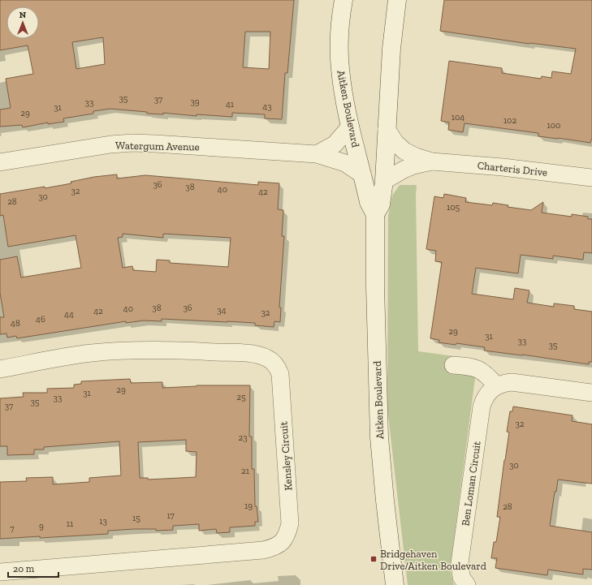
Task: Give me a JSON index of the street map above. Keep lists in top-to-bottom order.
{
  "streets": {
    "main road": ["Aitken Boulevard"],
    "street": [
      "Watergum Avenue",
      "Charteris Drive",
      "Kensley Circuit",
      "Ben Loman Circuit"
    ]
  },
  "crossings": [
    ["Aitken Boulevard", "Watergum Avenue"]
  ],
  "places": {
    "transit": ["Bridgehaven Drive/Aitken Boulevard"]
  },
  "house_numbers": [
    "35",
    "37",
    "39",
    "33",
    "41",
    "43",
    "31",
    "29",
    "104",
    "102",
    "100",
    "36",
    "38",
    "40",
    "32",
    "42",
    "30",
    "28",
    "105",
    "38",
    "36",
    "40",
    "34",
    "42",
    "32",
    "44",
    "46",
    "48",
    "29",
    "31",
    "33",
    "35",
    "29",
    "31",
    "25",
    "33",
    "35",
    "37",
    "32",
    "23",
    "30",
    "21",
    "19",
    "28",
    "17",
    "15",
    "13",
    "11",
    "9",
    "7"
  ],
  "scale_bar": "20 m",
  "north": "top"
}
